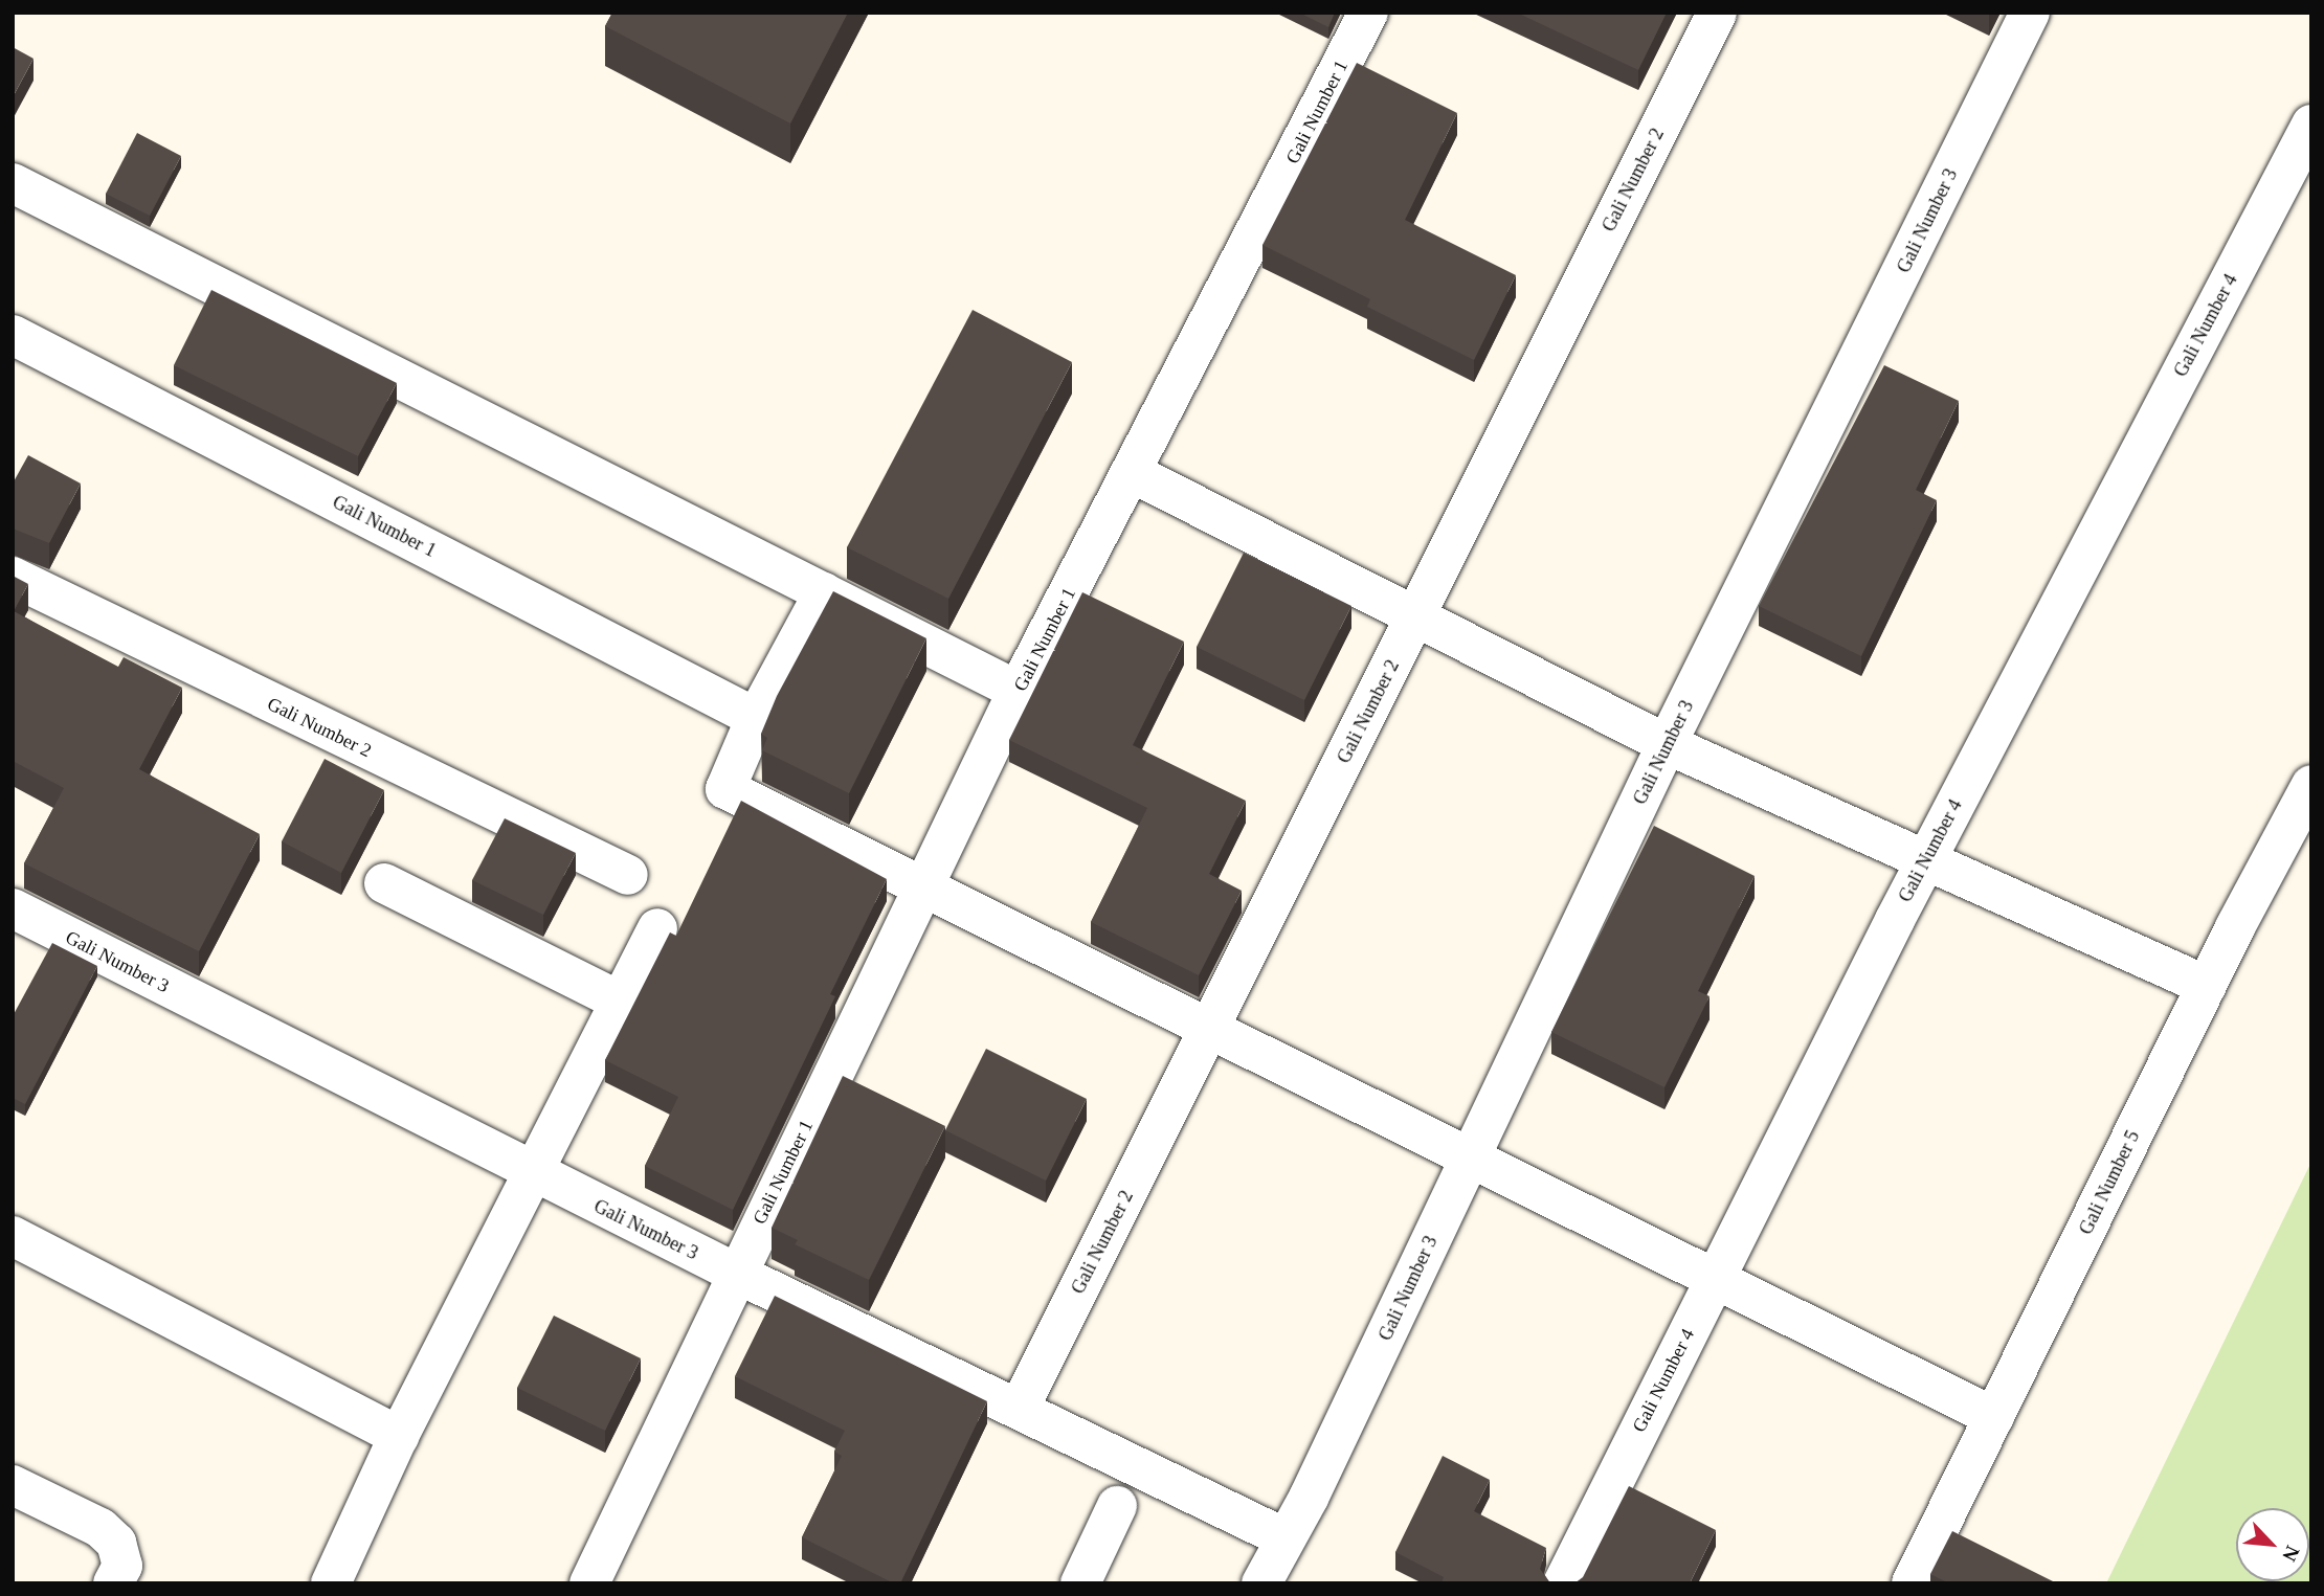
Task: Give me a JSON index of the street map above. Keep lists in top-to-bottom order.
{
  "streets": {
    "street": [
      "Gali Number 1",
      "Gali Number 2",
      "Gali Number 3",
      "Gali Number 4",
      "Gali Number 5"
    ]
  },
  "crossings": [
    ["Gali Number 1", "Gali Number 3"],
    ["Gali Number 2", "Gali Number 3"]
  ],
  "north": "bottom right"
}
